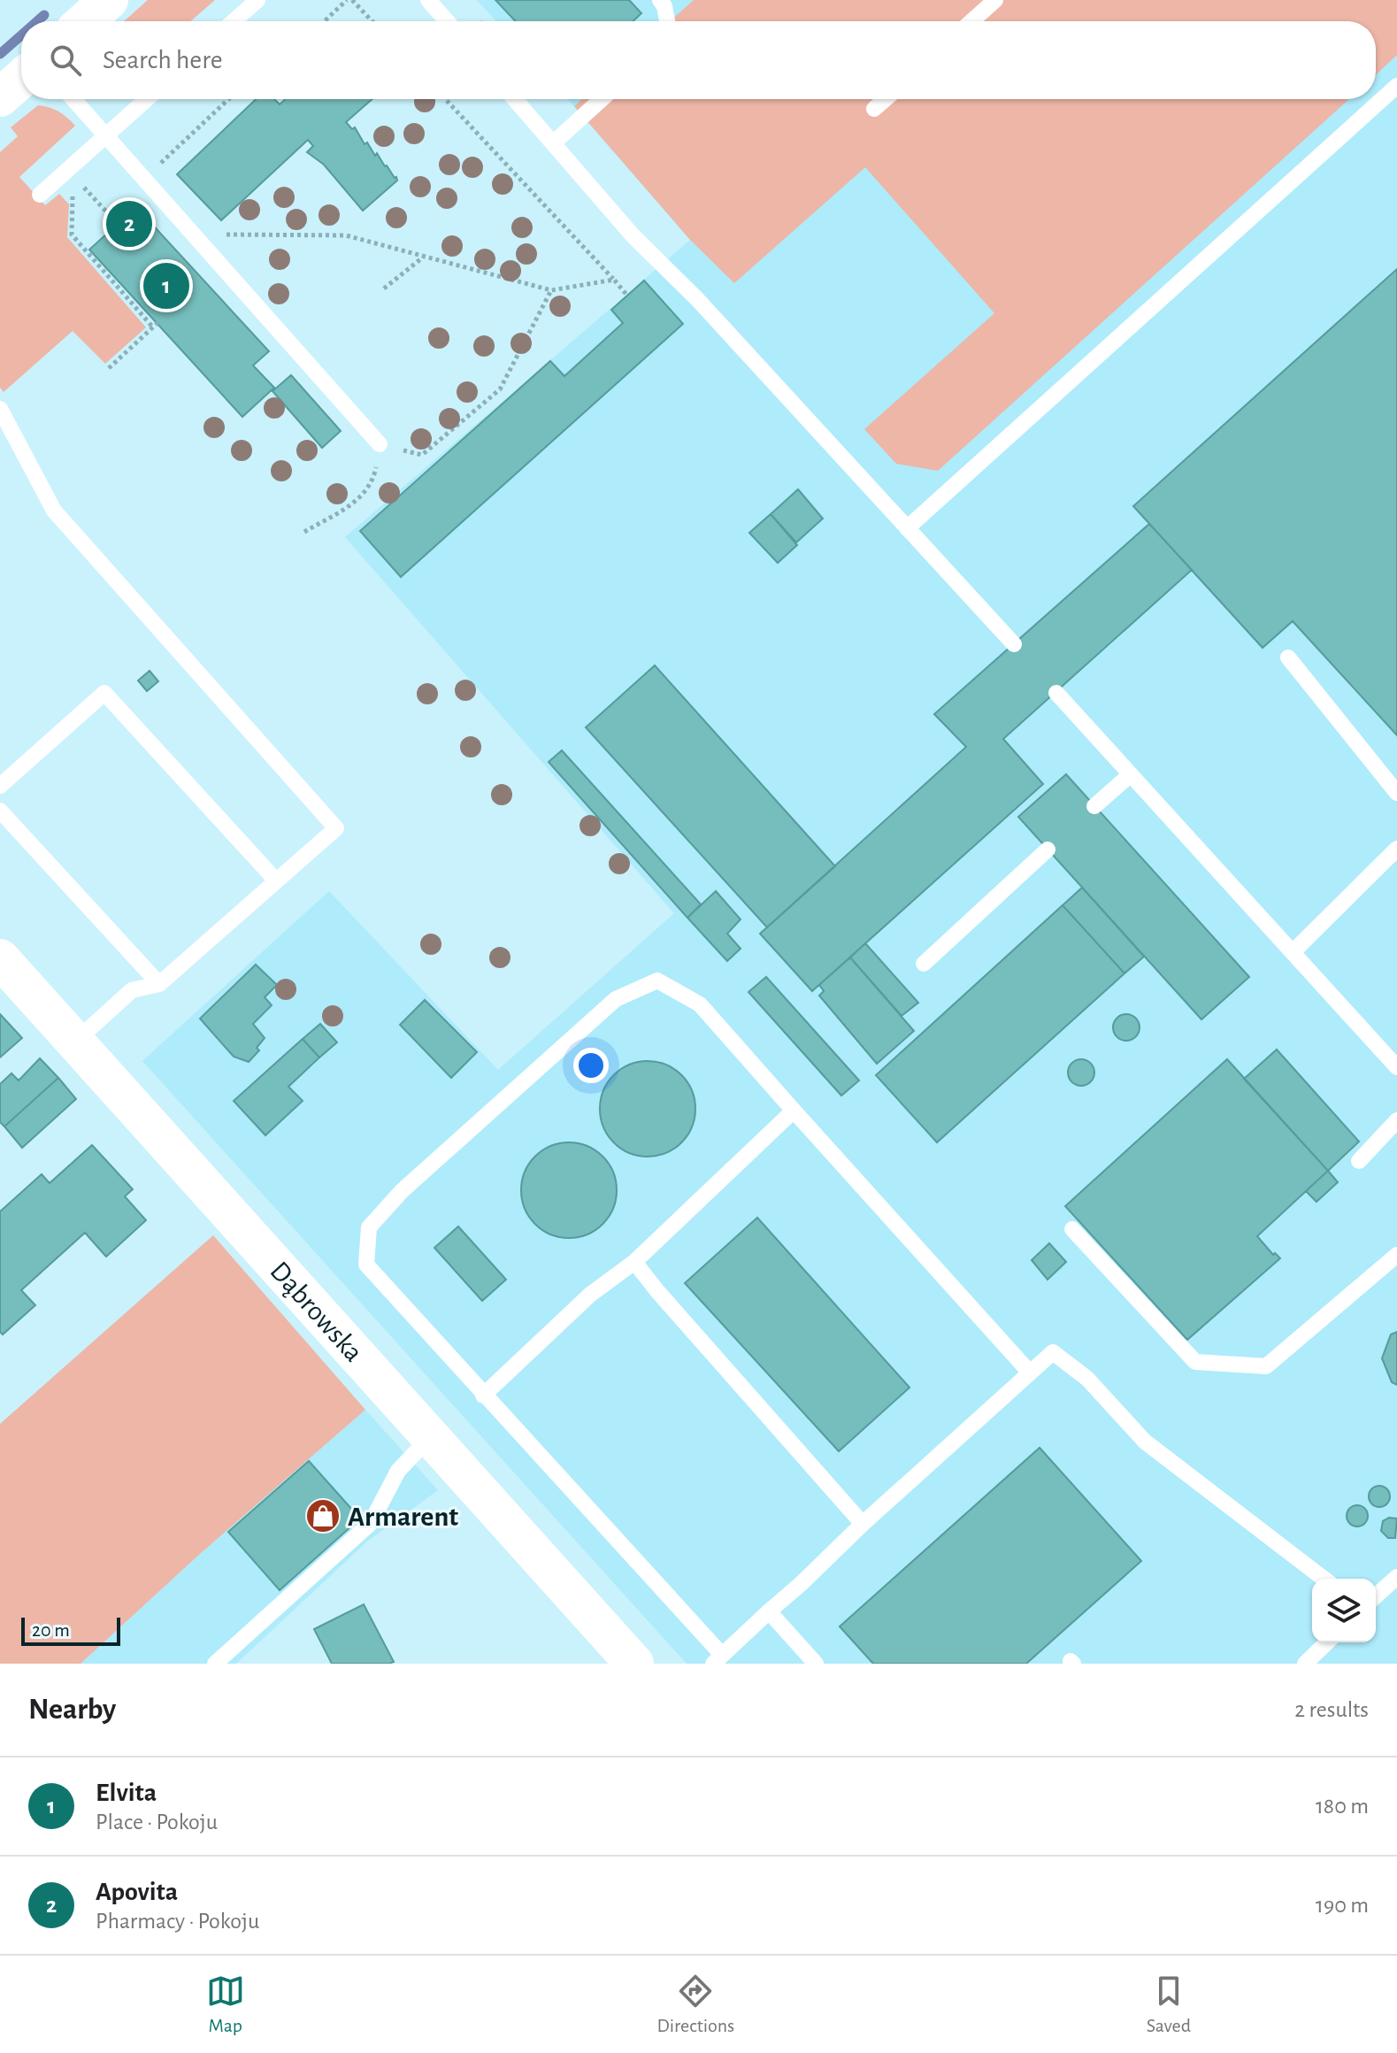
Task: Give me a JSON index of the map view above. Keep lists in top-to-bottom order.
{
  "streets": {
    "street": ["Dąbrowska"]
  },
  "places": {
    "shop": ["Armarent"]
  },
  "scale_bar": "20 m",
  "page": {
    "search": "Search here",
    "pins": ["2", "1"],
    "scale": "20 m",
    "heading": ["Nearby", "2 results"],
    "list": [
      {
        "mark": "1",
        "name": "Elvita",
        "note": "Place · Pokoju",
        "value": "180 m"
      },
      {
        "mark": "2",
        "name": "Apovita",
        "note": "Pharmacy · Pokoju",
        "value": "190 m"
      }
    ],
    "nav": ["Map", "Directions", "Saved"]
  }
}
